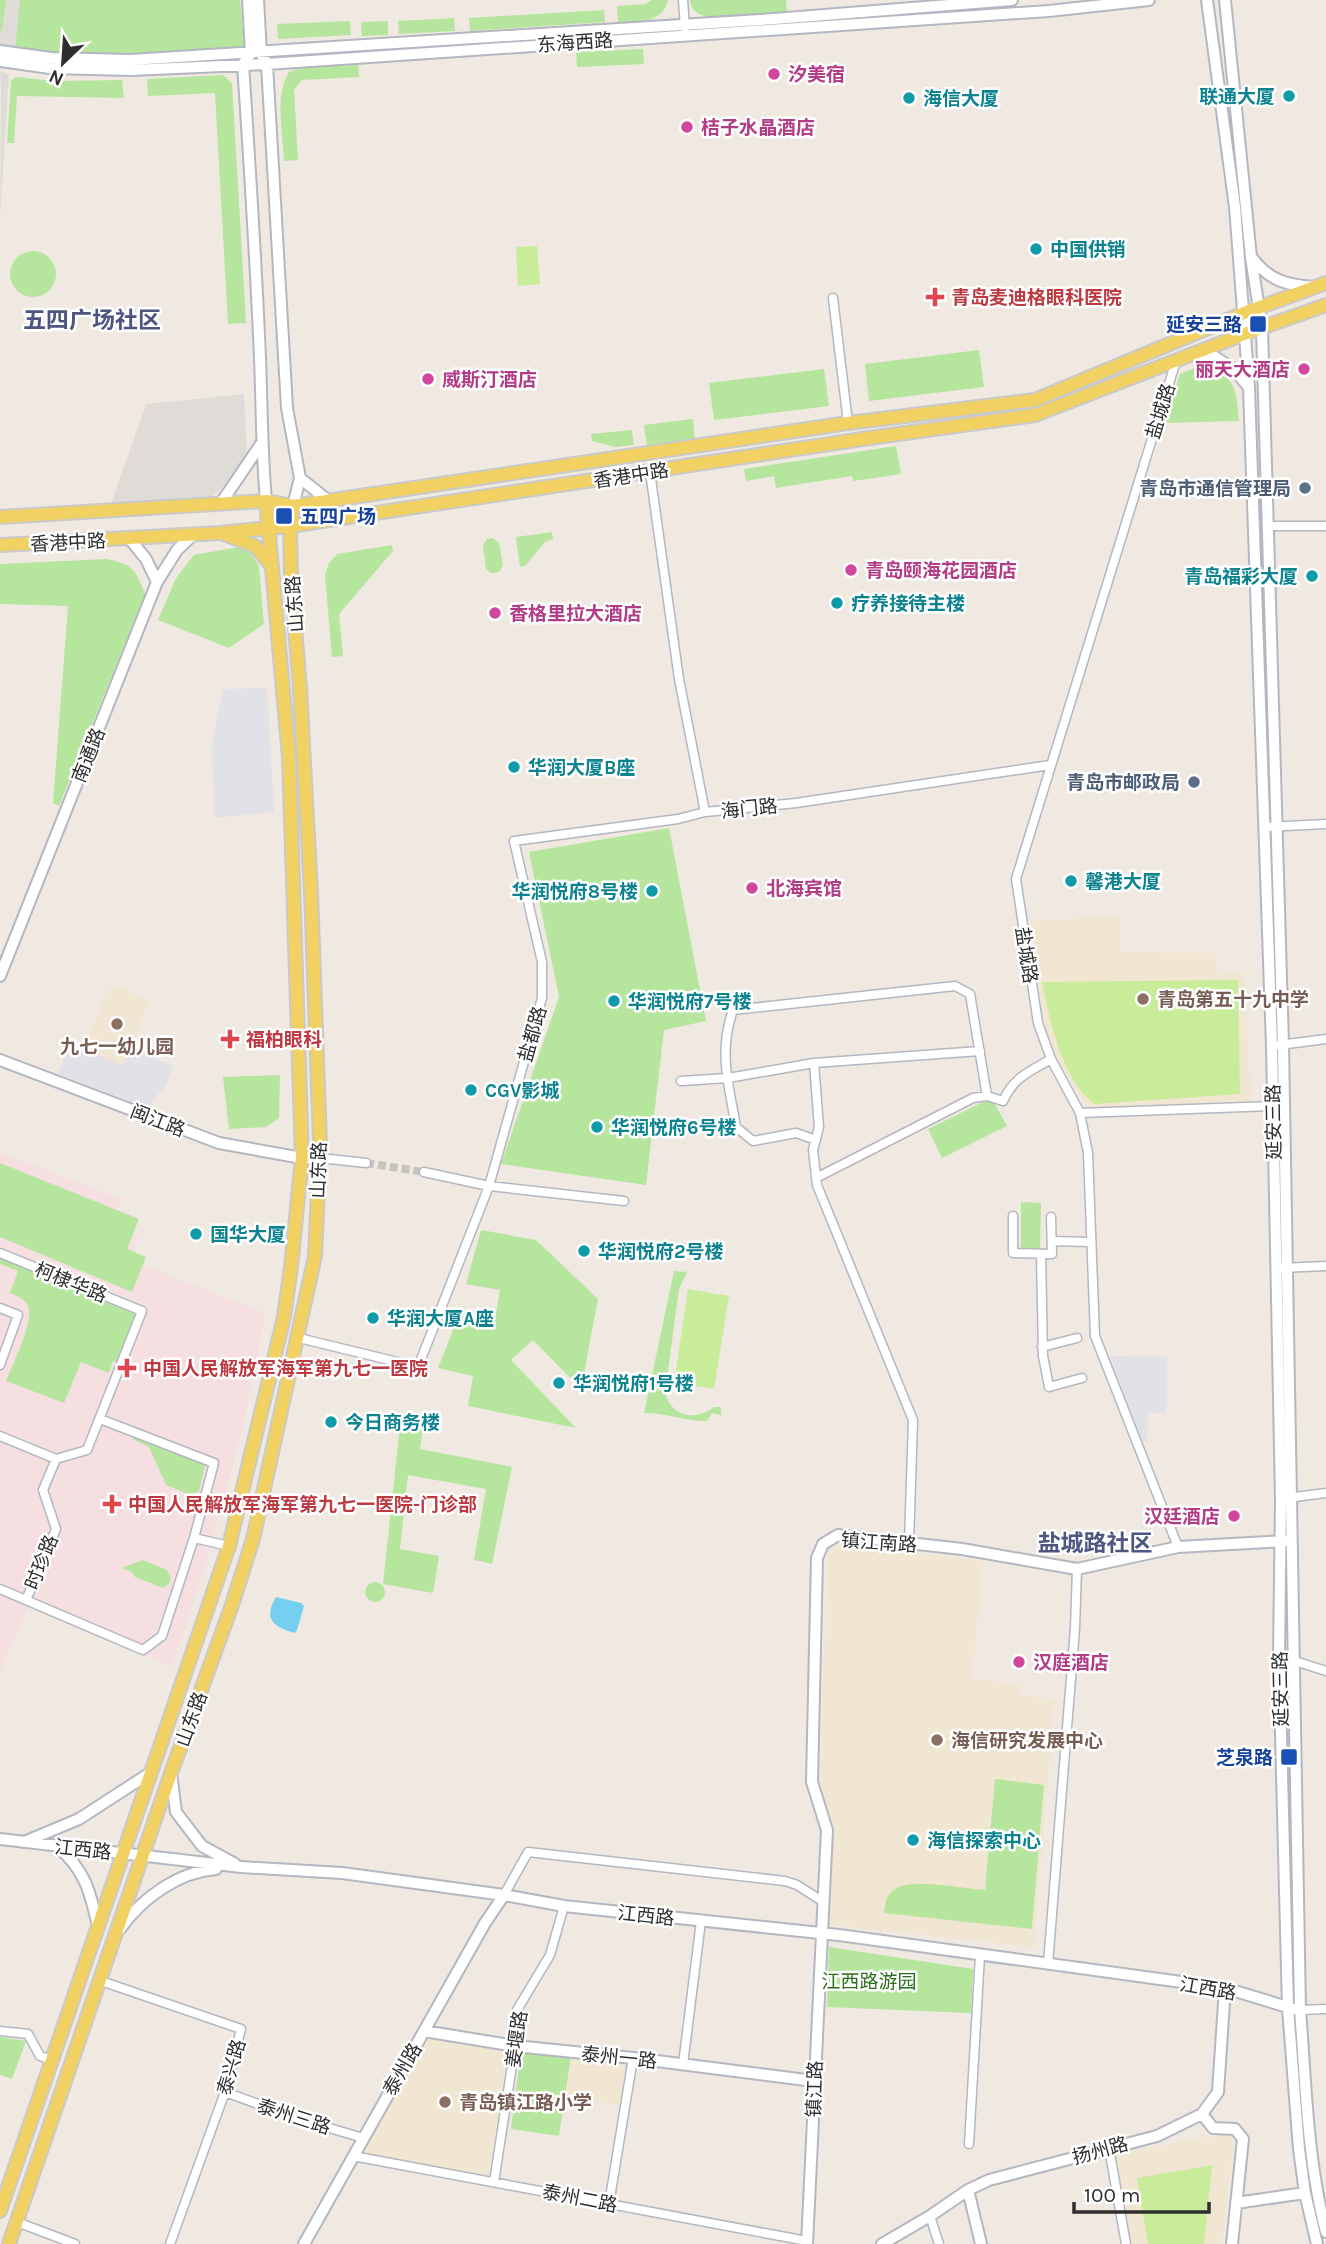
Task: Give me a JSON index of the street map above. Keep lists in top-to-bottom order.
{
  "streets": {
    "main road": [
      "东海西路",
      "香港中路",
      "山东路",
      "南通路",
      "闽江路",
      "延安三路",
      "镇江南路",
      "江西路",
      "泰州一路",
      "泰州路",
      "镇江路",
      "扬州路"
    ],
    "street": [
      "盐城路",
      "海门路",
      "盐都路",
      "柯棣华路",
      "时珍路",
      "姜堰路",
      "泰兴路",
      "泰州三路",
      "泰州二路"
    ]
  },
  "crossings": [
    ["东海西路", "山东路"],
    ["盐城路", "香港中路"],
    ["盐城路", "海门路"],
    ["盐城路", "镇江南路"],
    ["香港中路", "山东路"],
    ["香港中路", "南通路"],
    ["香港中路", "海门路"],
    ["香港中路", "延安三路"],
    ["山东路", "盐都路"],
    ["山东路", "闽江路"],
    ["山东路", "江西路"],
    ["山东路", "泰兴路"],
    ["海门路", "盐都路"],
    ["延安三路", "镇江南路"],
    ["延安三路", "江西路"],
    ["镇江南路", "江西路"],
    ["镇江南路", "镇江路"],
    ["江西路", "姜堰路"],
    ["江西路", "泰州路"],
    ["江西路", "镇江路"],
    ["姜堰路", "泰州一路"],
    ["姜堰路", "泰州二路"],
    ["泰州一路", "泰州路"],
    ["泰州一路", "镇江路"],
    ["泰兴路", "泰州三路"],
    ["泰州路", "泰州三路"],
    ["泰州路", "泰州二路"],
    ["镇江路", "泰州二路"]
  ],
  "districts": ["五四广场社区", "盐城路社区"],
  "parks": ["江西路游园"],
  "places": {
    "other": [
      "汐美宿",
      "联通大厦",
      "海信大厦",
      "桔子水晶酒店",
      "中国供销",
      "丽天大酒店",
      "威斯汀酒店",
      "青岛市通信管理局",
      "青岛颐海花园酒店",
      "青岛福彩大厦",
      "疗养接待主楼",
      "香格里拉大酒店",
      "华润大厦B座",
      "青岛市邮政局",
      "馨港大厦",
      "北海宾馆",
      "华润悦府8号楼",
      "青岛第五十九中学",
      "华润悦府7号楼",
      "九七一幼儿园",
      "CGV影城",
      "华润悦府6号楼",
      "国华大厦",
      "华润悦府2号楼",
      "华润大厦A座",
      "华润悦府1号楼",
      "今日商务楼",
      "汉廷酒店",
      "汉庭酒店",
      "海信研究发展中心",
      "海信探索中心",
      "青岛镇江路小学"
    ],
    "health": [
      "青岛麦迪格眼科医院",
      "福柏眼科",
      "中国人民解放军海军第九七一医院",
      "中国人民解放军海军第九七一医院-门诊部"
    ],
    "transit": ["延安三路", "五四广场", "芝泉路"]
  },
  "scale_bar": "100 m",
  "north": "bottom left"
}
